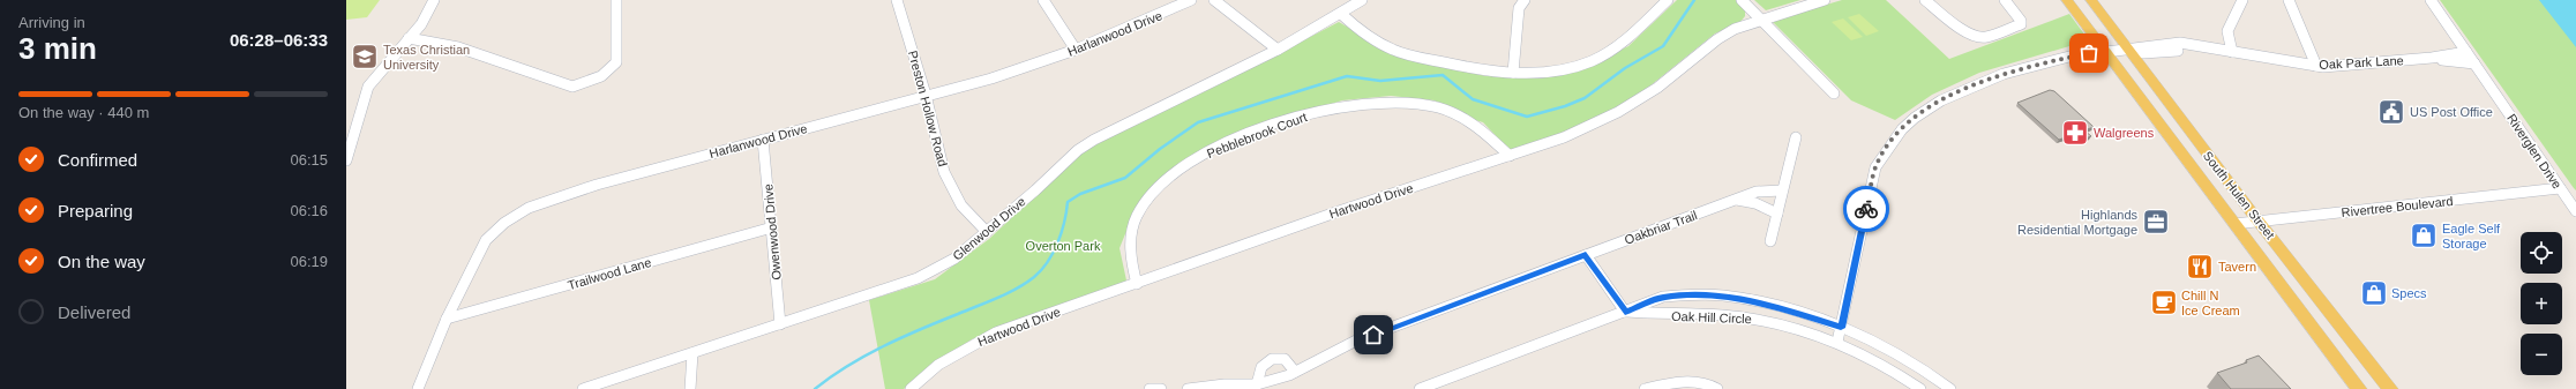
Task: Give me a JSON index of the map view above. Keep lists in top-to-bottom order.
{
  "streets": {
    "main road": ["South Hulen Street"],
    "street": [
      "Harlanwood Drive",
      "Oak Park Lane",
      "Preston Hollow Road",
      "Pebblebrook Court",
      "Riverglen Drive",
      "Hartwood Drive",
      "Rivertree Boulevard",
      "Oakbriar Trail",
      "Glenwood Drive",
      "Owenwood Drive",
      "Trailwood Lane",
      "Oak Hill Circle"
    ]
  },
  "crossings": [
    ["Harlanwood Drive", "Preston Hollow Road"],
    ["Harlanwood Drive", "Owenwood Drive"],
    ["Harlanwood Drive", "Trailwood Lane"],
    ["Oak Park Lane", "Riverglen Drive"],
    ["Oak Park Lane", "South Hulen Street"],
    ["Oak Park Lane", "Oak Hill Circle"],
    ["Preston Hollow Road", "Glenwood Drive"],
    ["Pebblebrook Court", "Hartwood Drive"],
    ["Riverglen Drive", "Rivertree Boulevard"],
    ["South Hulen Street", "Rivertree Boulevard"],
    ["Glenwood Drive", "Owenwood Drive"],
    ["Owenwood Drive", "Trailwood Lane"]
  ],
  "parks": ["Overton Park"],
  "places": {
    "school or university": ["Texas Christian University"],
    "public building": ["US Post Office"],
    "pharmacy": ["Walgreens"],
    "office": ["Highlands Residential Mortgage"],
    "shop": ["Eagle Self Storage", "Specs"],
    "restaurant": ["Tavern"],
    "cafe": ["Chill N Ice Cream"]
  },
  "page": {
    "heading": ["3 min", "Arriving in", "06:28–06:33"],
    "bar": "On the way · 440 m",
    "list": [
      ["Confirmed", "06:15"],
      ["Preparing", "06:16"],
      ["On the way", "06:19"],
      "Delivered"
    ],
    "map_buttons": ["+", "−"]
  }
}
